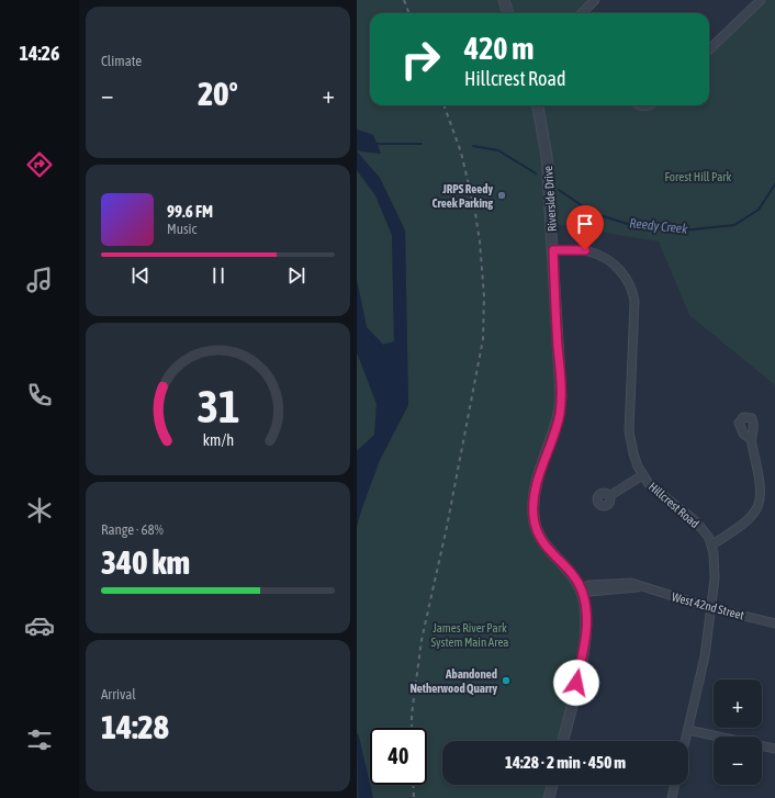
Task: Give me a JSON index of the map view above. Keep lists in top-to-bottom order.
{
  "streets": {
    "street": ["Riverside Drive", "Hillcrest Road", "West 42nd Street"]
  },
  "crossings": [
    ["Riverside Drive", "Hillcrest Road"],
    ["Riverside Drive", "West 42nd Street"]
  ],
  "water": ["Reedy Creek"],
  "parks": ["Forest Hill Park", "James River Park System Main Area"],
  "places": ["JRPS Reedy Creek Parking", "Abandoned Netherwood Quarry"],
  "page": {
    "tabs": "14:26",
    "tile": [
      "Climate",
      ["Range · 68%", "340 km"],
      ["Arrival", "14:28"]
    ],
    "turn": ["420 m", "Hillcrest Road"],
    "heat": ["−", "20°", "+"],
    "song": ["99.6 FM", "Music"],
    "map_buttons": ["+", "−"],
    "limit": "40",
    "trip": "14:28 · 2 min · 450 m",
    "gauge": ["31", "km/h"]
  }
}
